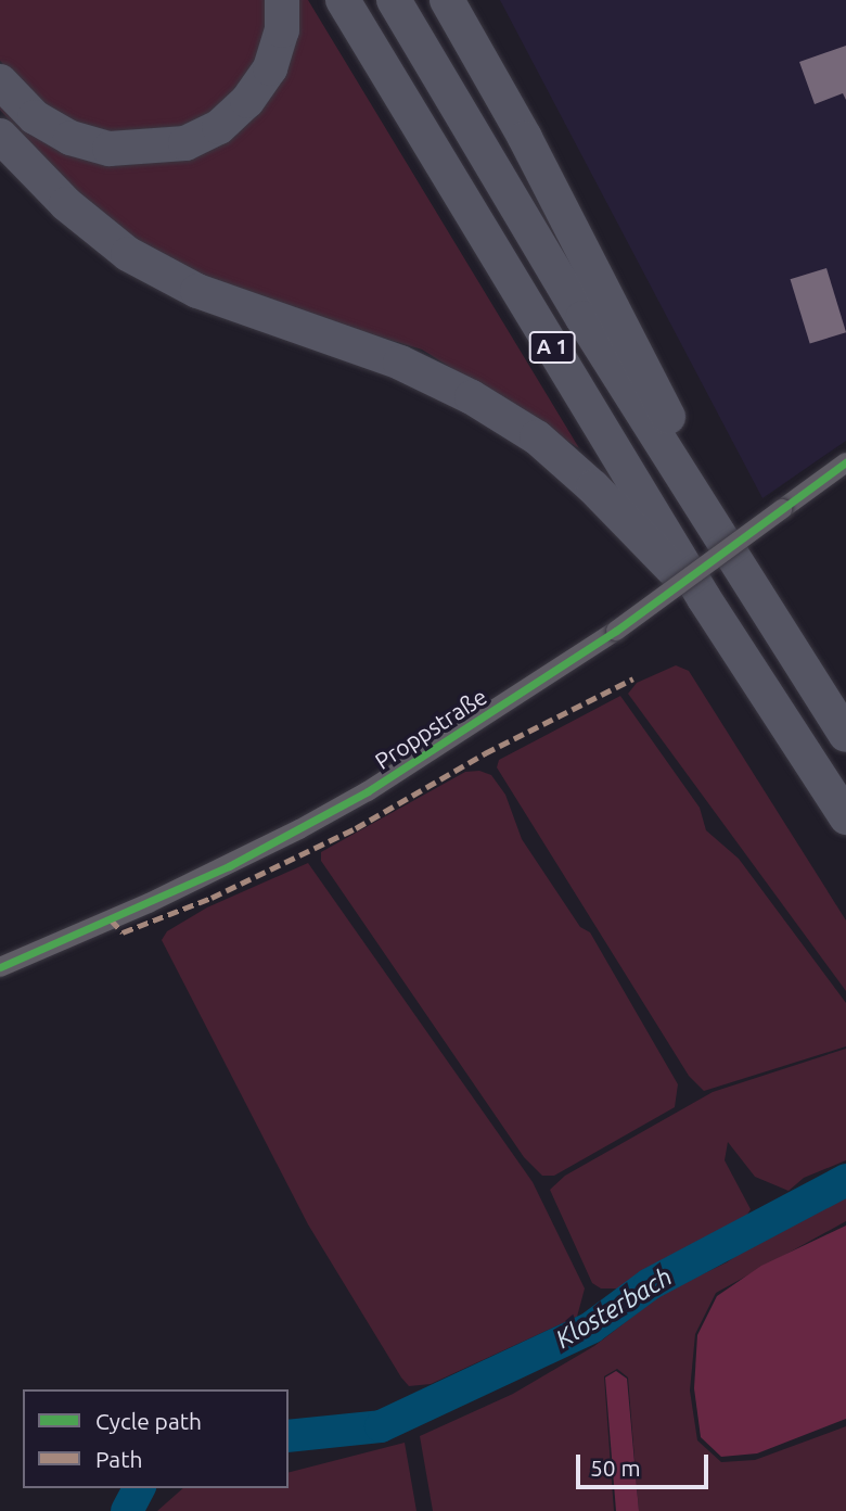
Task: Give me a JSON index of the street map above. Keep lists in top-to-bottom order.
{
  "streets": {
    "highway": ["A 1"],
    "street": ["Proppstraße"]
  },
  "water": ["Klosterbach"],
  "legend": ["Cycle path", "Path"],
  "scale_bar": "50 m"
}
